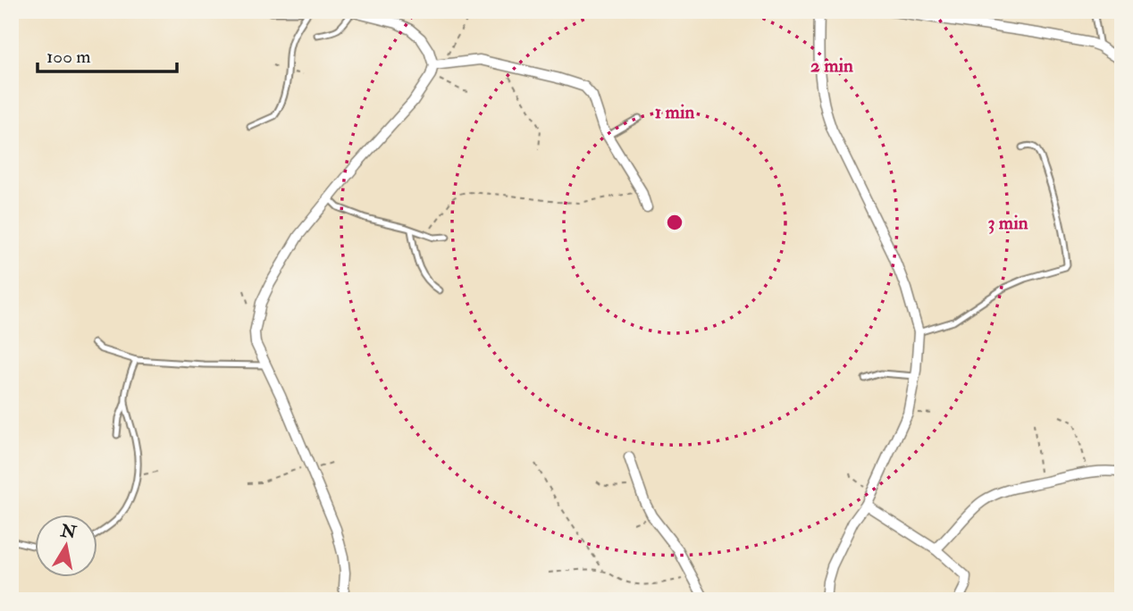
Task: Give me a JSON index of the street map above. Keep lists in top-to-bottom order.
{
  "scale_bar": "100 m",
  "north": "top",
  "rings": ["2 min", "1 min", "3 min"]
}
